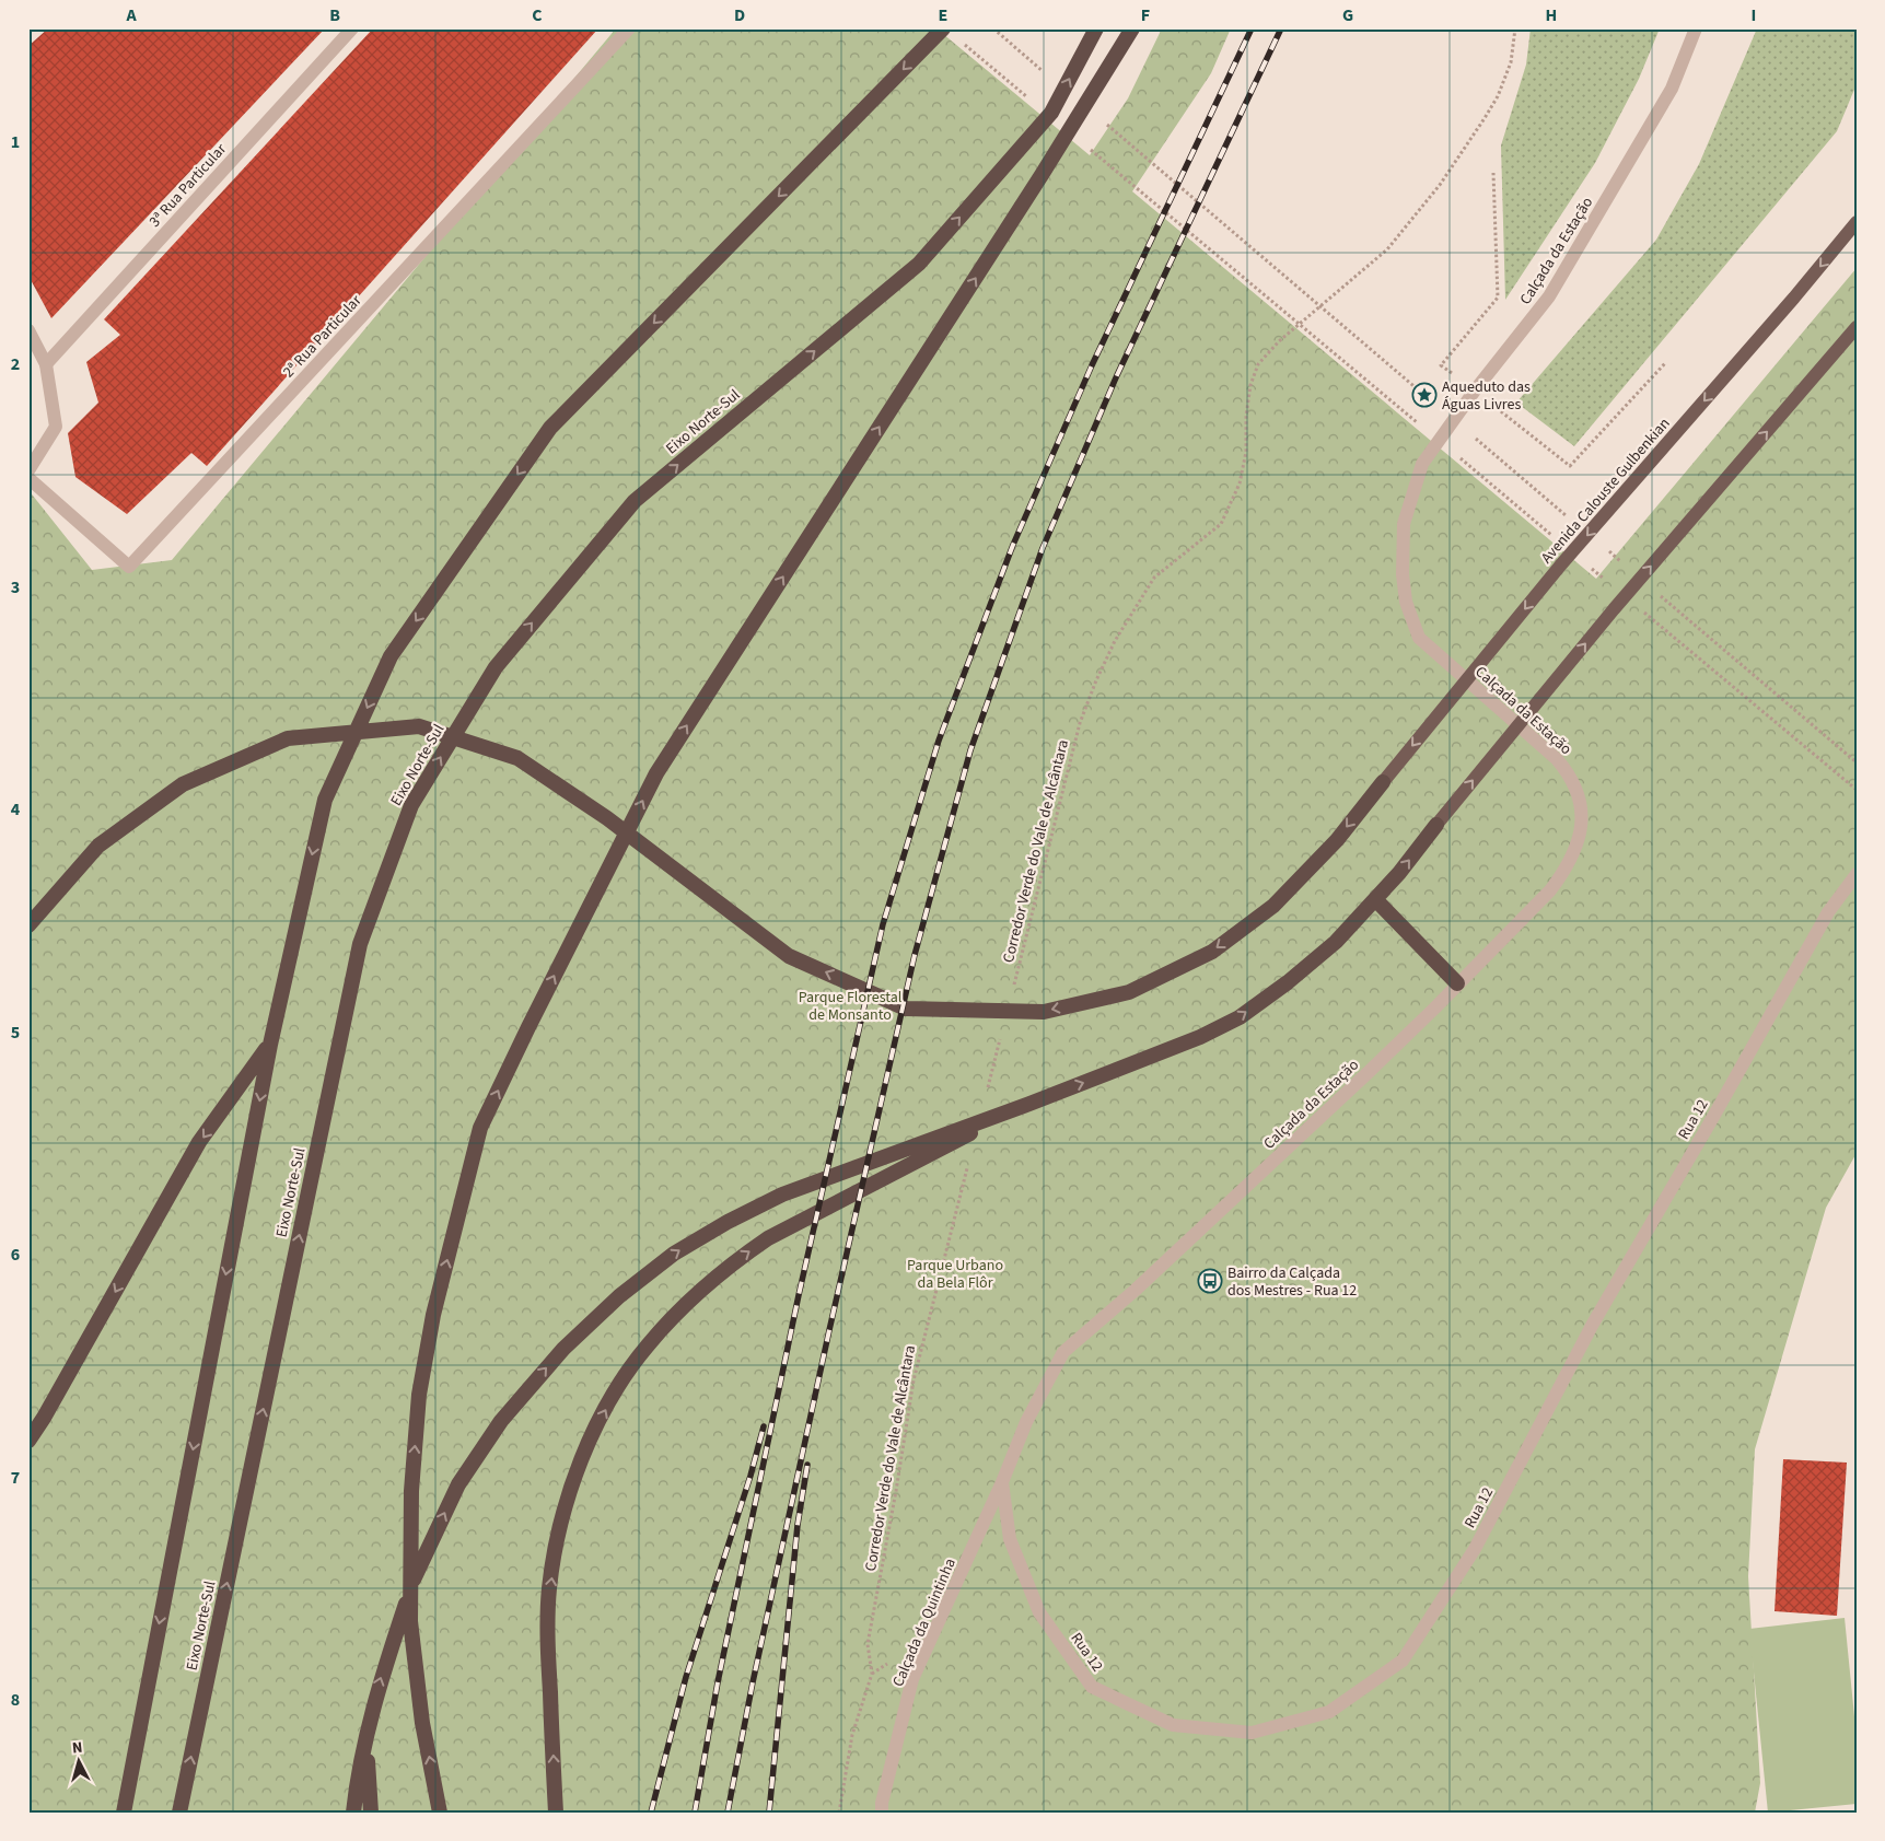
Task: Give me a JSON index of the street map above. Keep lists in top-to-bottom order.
{
  "streets": {
    "highway": ["Eixo Norte-Sul"],
    "main road": ["Avenida Calouste Gulbenkian"],
    "street": [
      "3ª Rua Particular",
      "Calçada da Estação",
      "2ª Rua Particular",
      "Rua 12",
      "Calçada da Quintinha"
    ],
    "path": ["Corredor Verde do Vale de Alcântara"]
  },
  "crossings": [
    ["Calçada da Estação", "Rua 12"],
    ["Calçada da Estação", "Calçada da Quintinha"],
    ["Rua 12", "Calçada da Quintinha"]
  ],
  "parks": ["Parque Florestal de Monsanto", "Parque Urbano da Bela Flôr"],
  "places": {
    "place": ["Aqueduto das Águas Livres"],
    "bus stop": ["Bairro da Calçada dos Mestres - Rua 12"]
  },
  "north": "top",
  "grid": {
    "columns": [
      "A",
      "B",
      "C",
      "D",
      "E",
      "F",
      "G",
      "H",
      "I"
    ],
    "rows": [
      "1",
      "2",
      "3",
      "4",
      "5",
      "6",
      "7",
      "8"
    ]
  }
}
